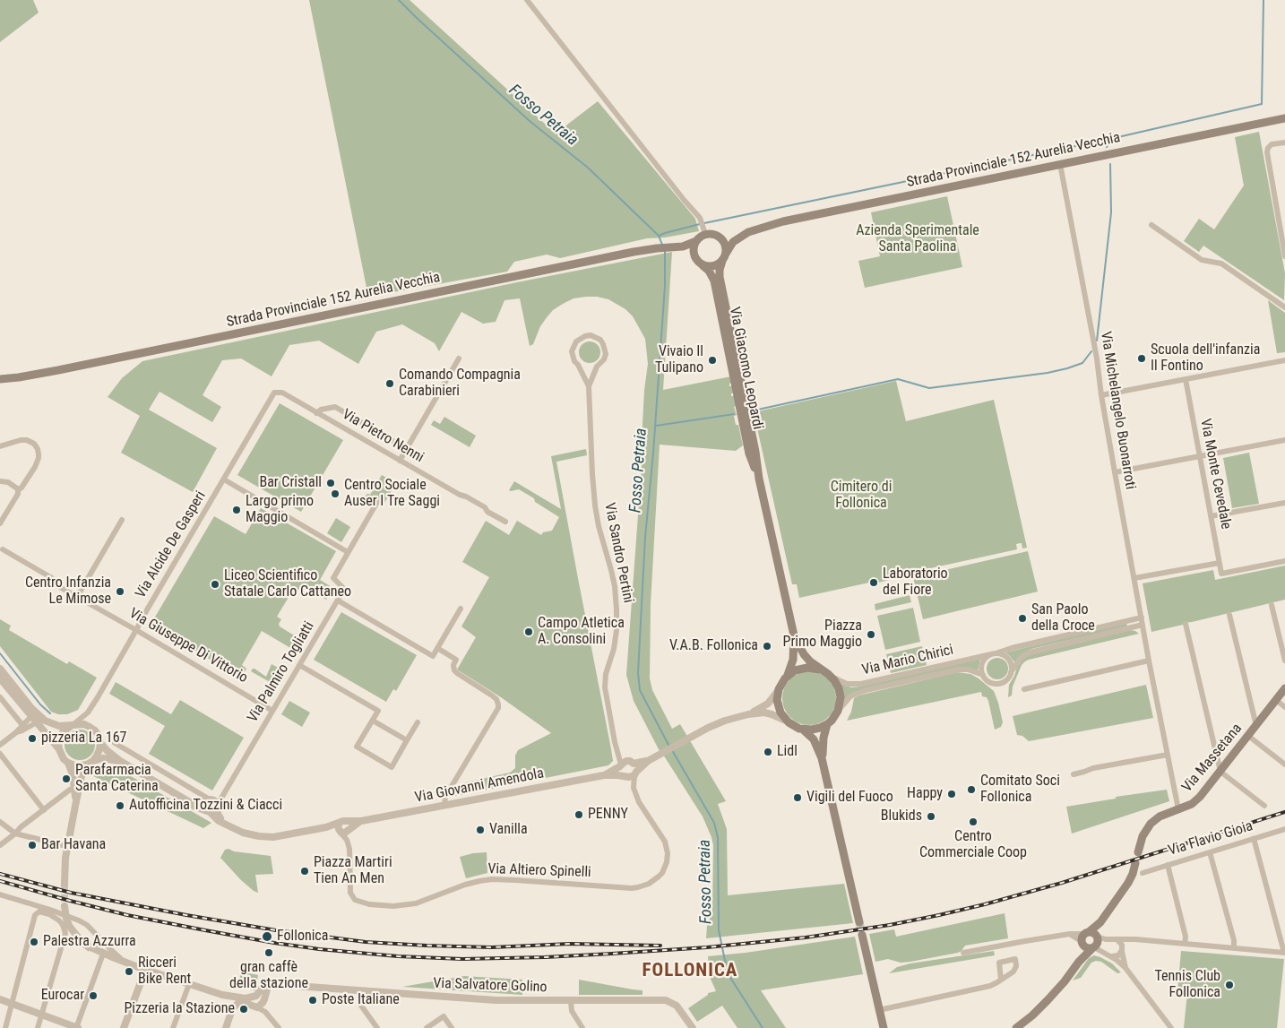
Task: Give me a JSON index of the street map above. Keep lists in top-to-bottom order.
{
  "streets": {
    "main road": ["Strada Provinciale 152 Aurelia Vecchia", "Via Giacomo Leopardi", "Via Massetana"],
    "street": [
      "Via Michelangelo Buonarroti",
      "Via Pietro Nenni",
      "Via Monte Cevedale",
      "Via Alcide De Gasperi",
      "Via Sandro Pertini",
      "Via Giuseppe Di Vittorio",
      "Via Mario Chirici",
      "Via Palmiro Togliatti",
      "Via Giovanni Amendola",
      "Via Flavio Gioia",
      "Via Altiero Spinelli",
      "Via Salvatore Golino"
    ]
  },
  "crossings": [
    ["Strada Provinciale 152 Aurelia Vecchia", "Via Giacomo Leopardi"],
    ["Strada Provinciale 152 Aurelia Vecchia", "Via Michelangelo Buonarroti"],
    ["Via Giacomo Leopardi", "Via Mario Chirici"],
    ["Via Giacomo Leopardi", "Via Giovanni Amendola"],
    ["Via Michelangelo Buonarroti", "Via Mario Chirici"],
    ["Via Michelangelo Buonarroti", "Via Massetana"],
    ["Via Pietro Nenni", "Via Alcide De Gasperi"],
    ["Via Alcide De Gasperi", "Via Giuseppe Di Vittorio"],
    ["Via Sandro Pertini", "Via Giovanni Amendola"],
    ["Via Sandro Pertini", "Via Altiero Spinelli"],
    ["Via Giuseppe Di Vittorio", "Via Palmiro Togliatti"],
    ["Via Mario Chirici", "Via Giovanni Amendola"],
    ["Via Palmiro Togliatti", "Via Giovanni Amendola"],
    ["Via Giovanni Amendola", "Via Altiero Spinelli"]
  ],
  "districts": ["FOLLONICA"],
  "water": ["Fosso Petraia"],
  "parks": ["Azienda Sperimentale Santa Paolina", "Cimitero di Follonica"],
  "places": [
    "Scuola dell'infanzia Il Fontino",
    "Vivaio Il Tulipano",
    "Comando Compagnia Carabinieri",
    "Bar Cristall",
    "Centro Sociale Auser I Tre Saggi",
    "Largo primo Maggio",
    "Laboratorio del Fiore",
    "Liceo Scientifico Statale Carlo Cattaneo",
    "Centro Infanzia Le Mimose",
    "San Paolo della Croce",
    "Campo Atletica A. Consolini",
    "Piazza Primo Maggio",
    "V.A.B. Follonica",
    "pizzeria La 167",
    "Lidl",
    "Parafarmacia Santa Caterina",
    "Comitato Soci Follonica",
    "Happy",
    "Vigili del Fuoco",
    "Autofficina Tozzini & Ciacci",
    "PENNY",
    "Blukids",
    "Centro Commerciale Coop",
    "Vanilla",
    "Bar Havana",
    "Piazza Martiri Tien An Men",
    "Follonica",
    "Palestra Azzurra",
    "gran caffè della stazione",
    "Ricceri Bike Rent",
    "Tennis Club Follonica",
    "Eurocar",
    "Poste Italiane",
    "Pizzeria la Stazione"
  ]
}
